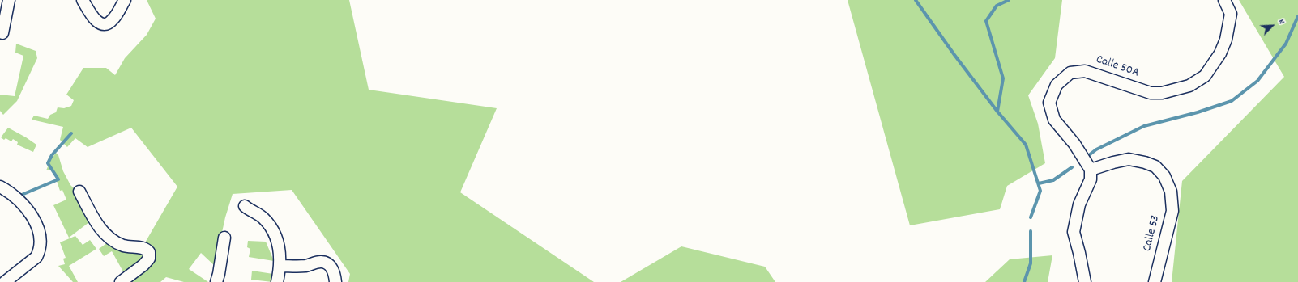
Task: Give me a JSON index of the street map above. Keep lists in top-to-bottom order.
{
  "streets": {
    "street": ["Calle 50A", "Calle 53"]
  },
  "crossings": [
    ["Calle 50A", "Calle 53"]
  ],
  "north": "top right"
}
